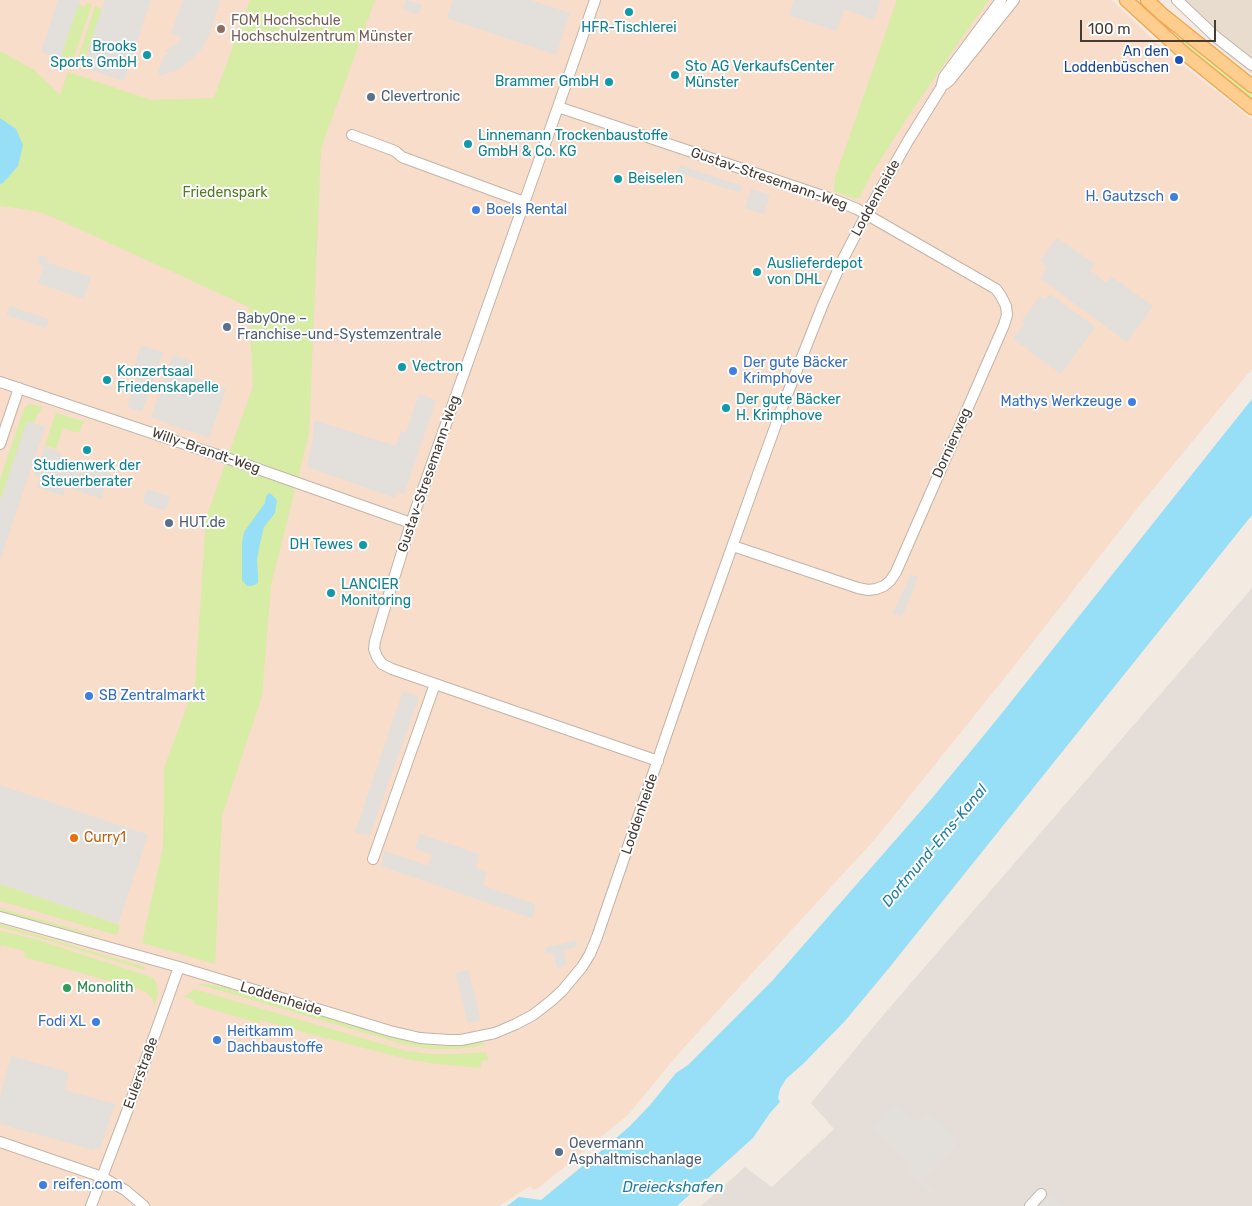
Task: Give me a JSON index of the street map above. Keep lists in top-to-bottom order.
{
  "streets": {
    "street": [
      "Gustav-Stresemann-Weg",
      "Loddenheide",
      "Dornierweg",
      "Willy-Brandt-Weg",
      "Eulerstraße"
    ]
  },
  "crossings": [
    ["Gustav-Stresemann-Weg", "Loddenheide"],
    ["Gustav-Stresemann-Weg", "Dornierweg"],
    ["Gustav-Stresemann-Weg", "Willy-Brandt-Weg"],
    ["Loddenheide", "Dornierweg"],
    ["Loddenheide", "Eulerstraße"]
  ],
  "water": ["Dortmund-Ems-Kanal", "Dreieckshafen"],
  "parks": ["Friedenspark"],
  "places": [
    "HFR-Tischlerei",
    "FOM Hochschule Hochschulzentrum Münster",
    "Brooks Sports GmbH",
    "An den Loddenbüschen",
    "Sto AG VerkaufsCenter Münster",
    "Brammer GmbH",
    "Clevertronic",
    "Linnemann Trockenbaustoffe GmbH & Co. KG",
    "Beiselen",
    "H. Gautzsch",
    "Boels Rental",
    "Auslieferdepot von DHL",
    "BabyOne – Franchise-und-Systemzentrale",
    "Vectron",
    "Der gute Bäcker Krimphove",
    "Konzertsaal Friedenskapelle",
    "Mathys Werkzeuge",
    "Der gute Bäcker H. Krimphove",
    "Studienwerk der Steuerberater",
    "HUT.de",
    "DH Tewes",
    "LANCIER Monitoring",
    "SB Zentralmarkt",
    "Curry1",
    "Monolith",
    "Fodi XL",
    "Heitkamm Dachbaustoffe",
    "Oevermann Asphaltmischanlage",
    "reifen.com"
  ],
  "scale_bar": "100 m"
}
